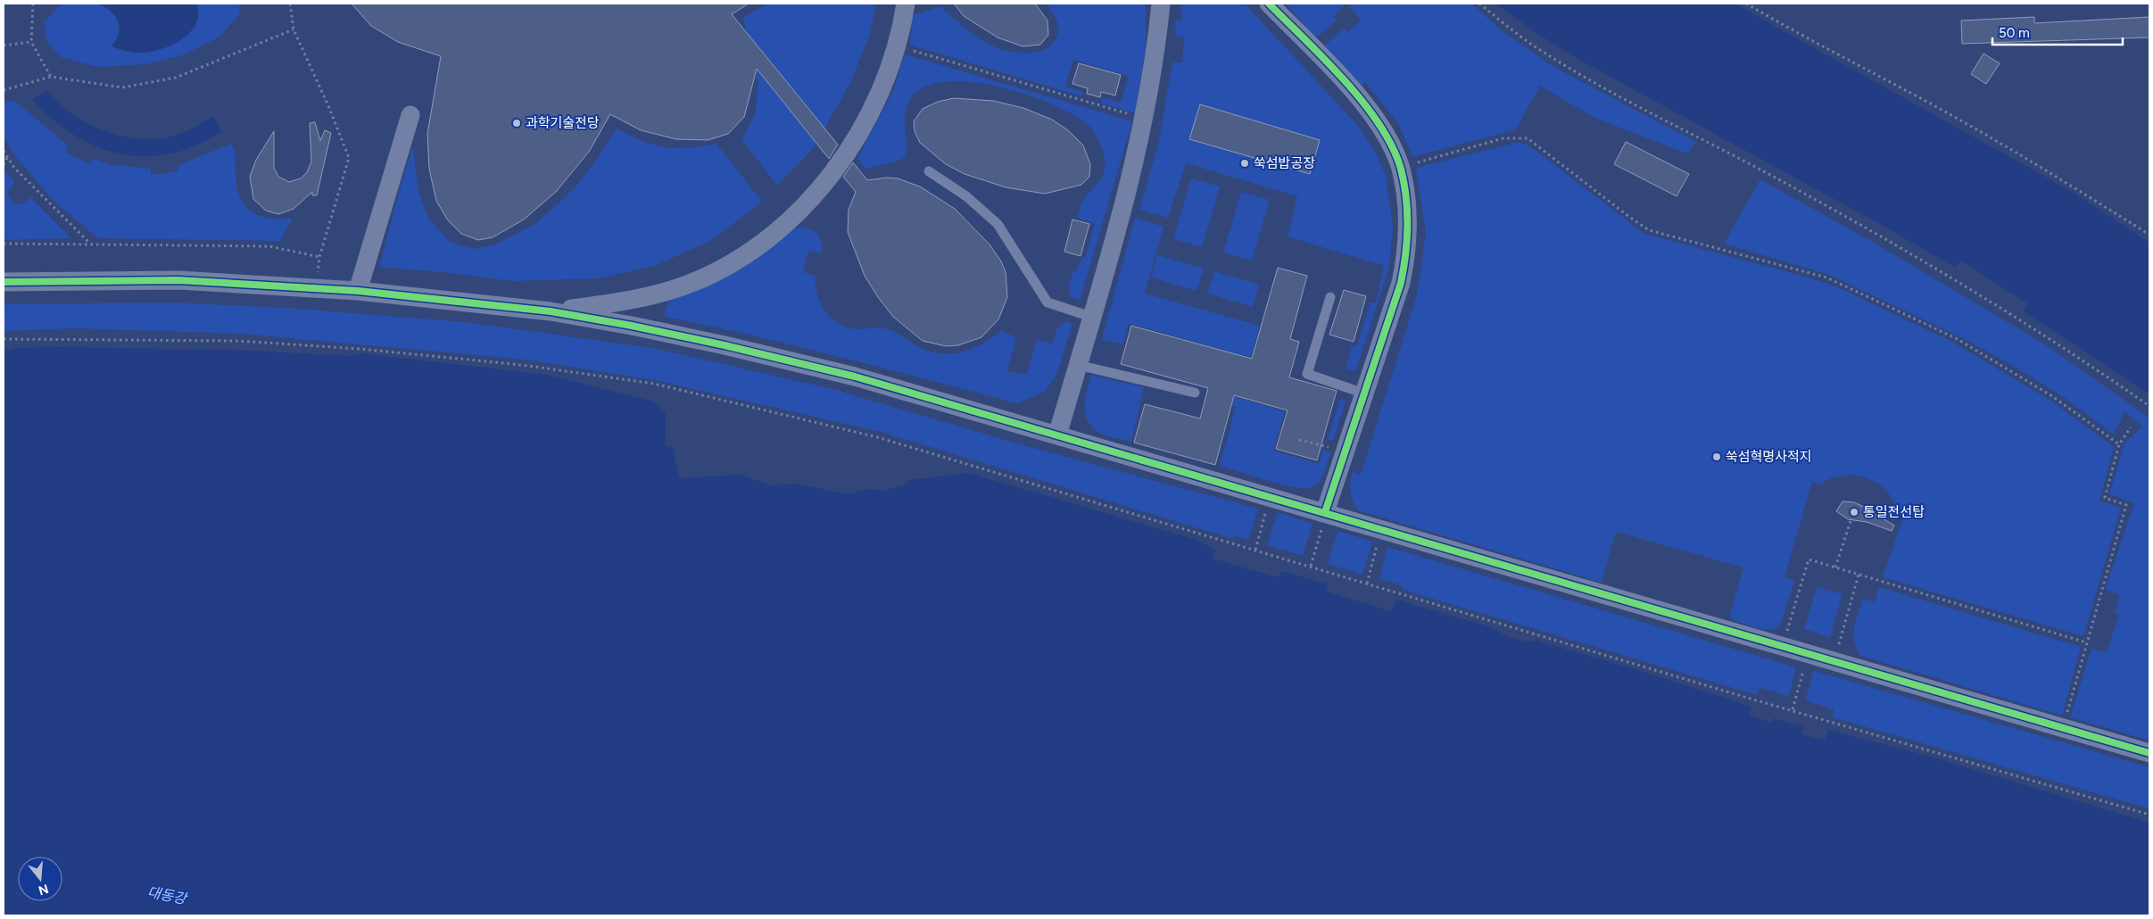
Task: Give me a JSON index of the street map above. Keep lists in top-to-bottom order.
{
  "water": ["대동강"],
  "places": [
    "과학기술전당",
    "쑥섬밥공장",
    "쑥섬혁명사적지",
    "통일전선탑"
  ],
  "scale_bar": "50 m",
  "north": "bottom"
}
